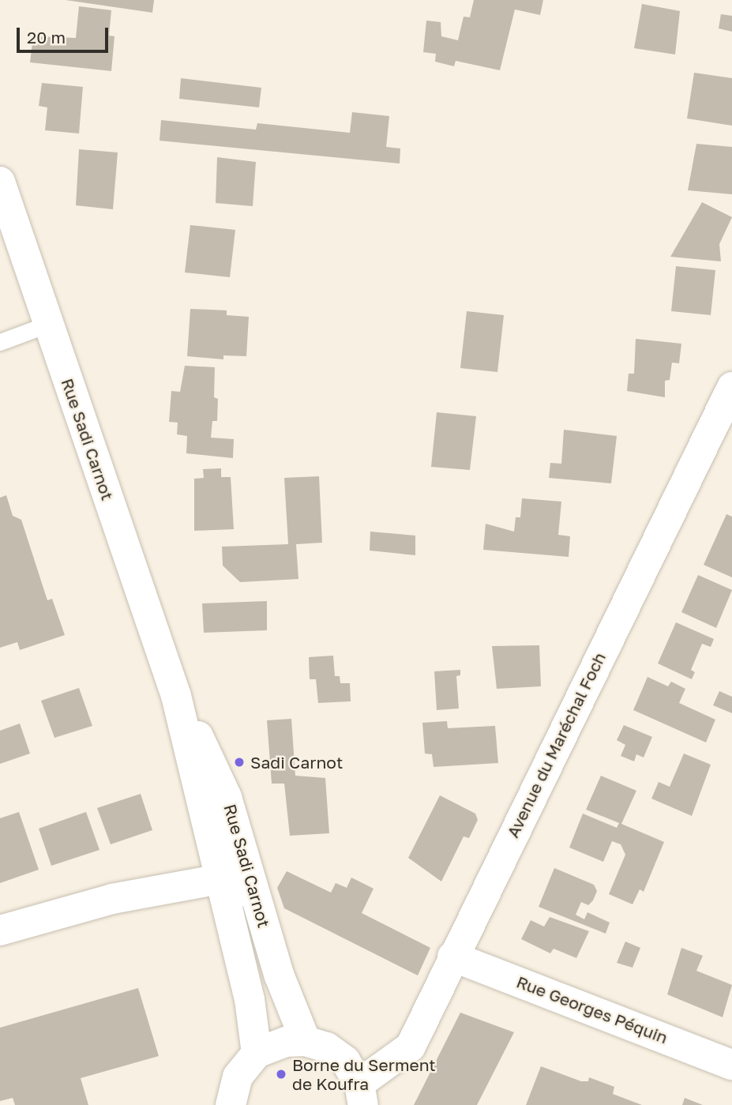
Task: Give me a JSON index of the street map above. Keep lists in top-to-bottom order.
{
  "streets": {
    "main road": ["Rue Sadi Carnot", "Avenue du Maréchal Foch", "Rue Georges Péquin"]
  },
  "crossings": [
    ["Avenue du Maréchal Foch", "Rue Georges Péquin"]
  ],
  "places": ["Sadi Carnot", "Borne du Serment de Koufra"],
  "scale_bar": "20 m"
}
